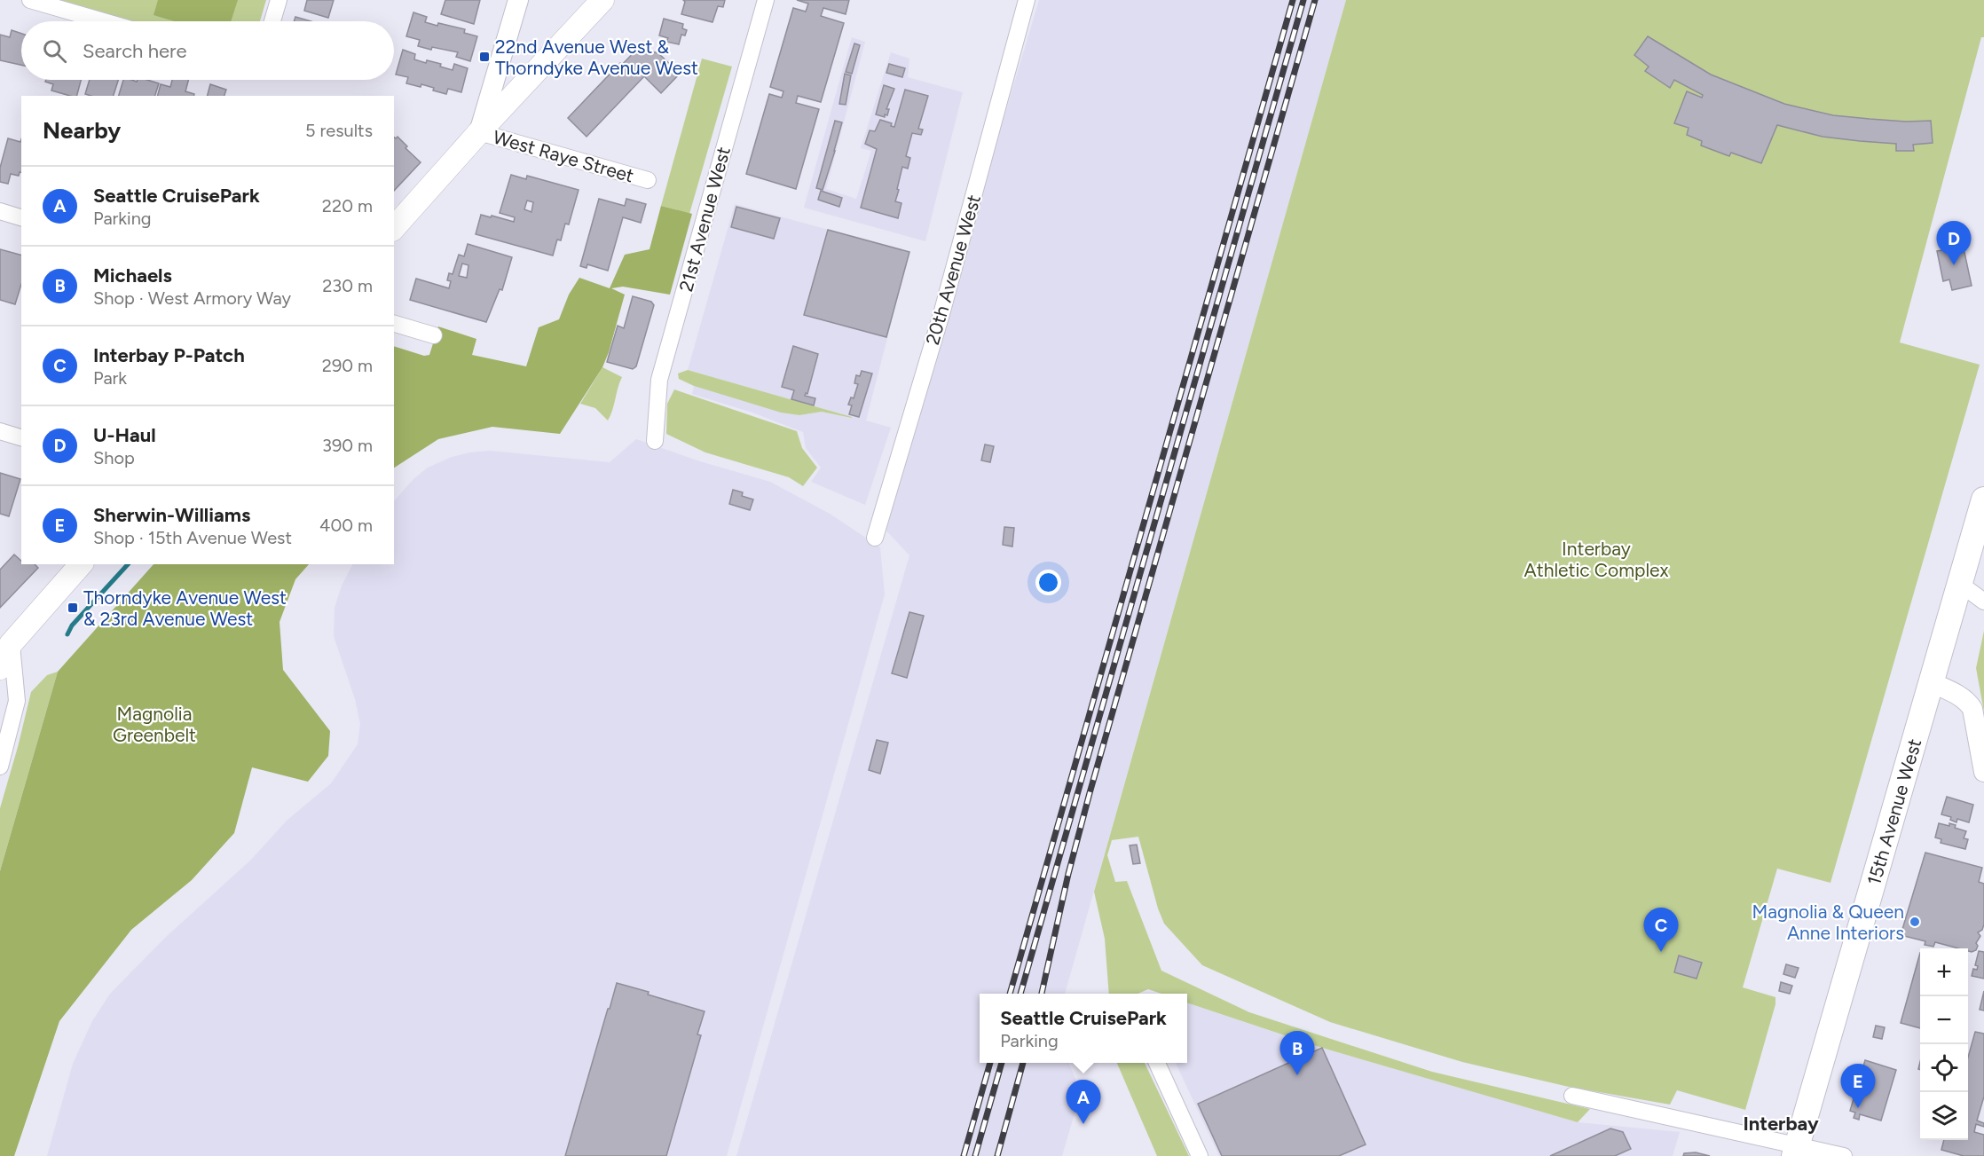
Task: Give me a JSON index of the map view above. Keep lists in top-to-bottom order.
{
  "streets": {
    "main road": ["15th Avenue West"],
    "street": ["West Raye Street", "21st Avenue West", "20th Avenue West"]
  },
  "districts": ["Interbay"],
  "parks": ["Interbay Athletic Complex", "Magnolia Greenbelt"],
  "places": {
    "transit": ["22nd Avenue West & Thorndyke Avenue West", "Thorndyke Avenue West & 23rd Avenue West"],
    "other": ["Magnolia & Queen Anne Interiors"]
  },
  "page": {
    "search": "Search here",
    "heading": ["Nearby", "5 results"],
    "list": [
      {
        "mark": "A",
        "name": "Seattle CruisePark",
        "note": "Parking",
        "value": "220 m"
      },
      {
        "mark": "B",
        "name": "Michaels",
        "note": "Shop · West Armory Way",
        "value": "230 m"
      },
      {
        "mark": "C",
        "name": "Interbay P-Patch",
        "note": "Park",
        "value": "290 m"
      },
      {
        "mark": "D",
        "name": "U-Haul",
        "note": "Shop",
        "value": "390 m"
      },
      {
        "mark": "E",
        "name": "Sherwin-Williams",
        "note": "Shop · 15th Avenue West",
        "value": "400 m"
      }
    ],
    "pins": [
      "D",
      "C",
      "B",
      "E",
      "A"
    ],
    "map_buttons": ["+", "−"],
    "popup": ["Seattle CruisePark", "Parking"]
  }
}
